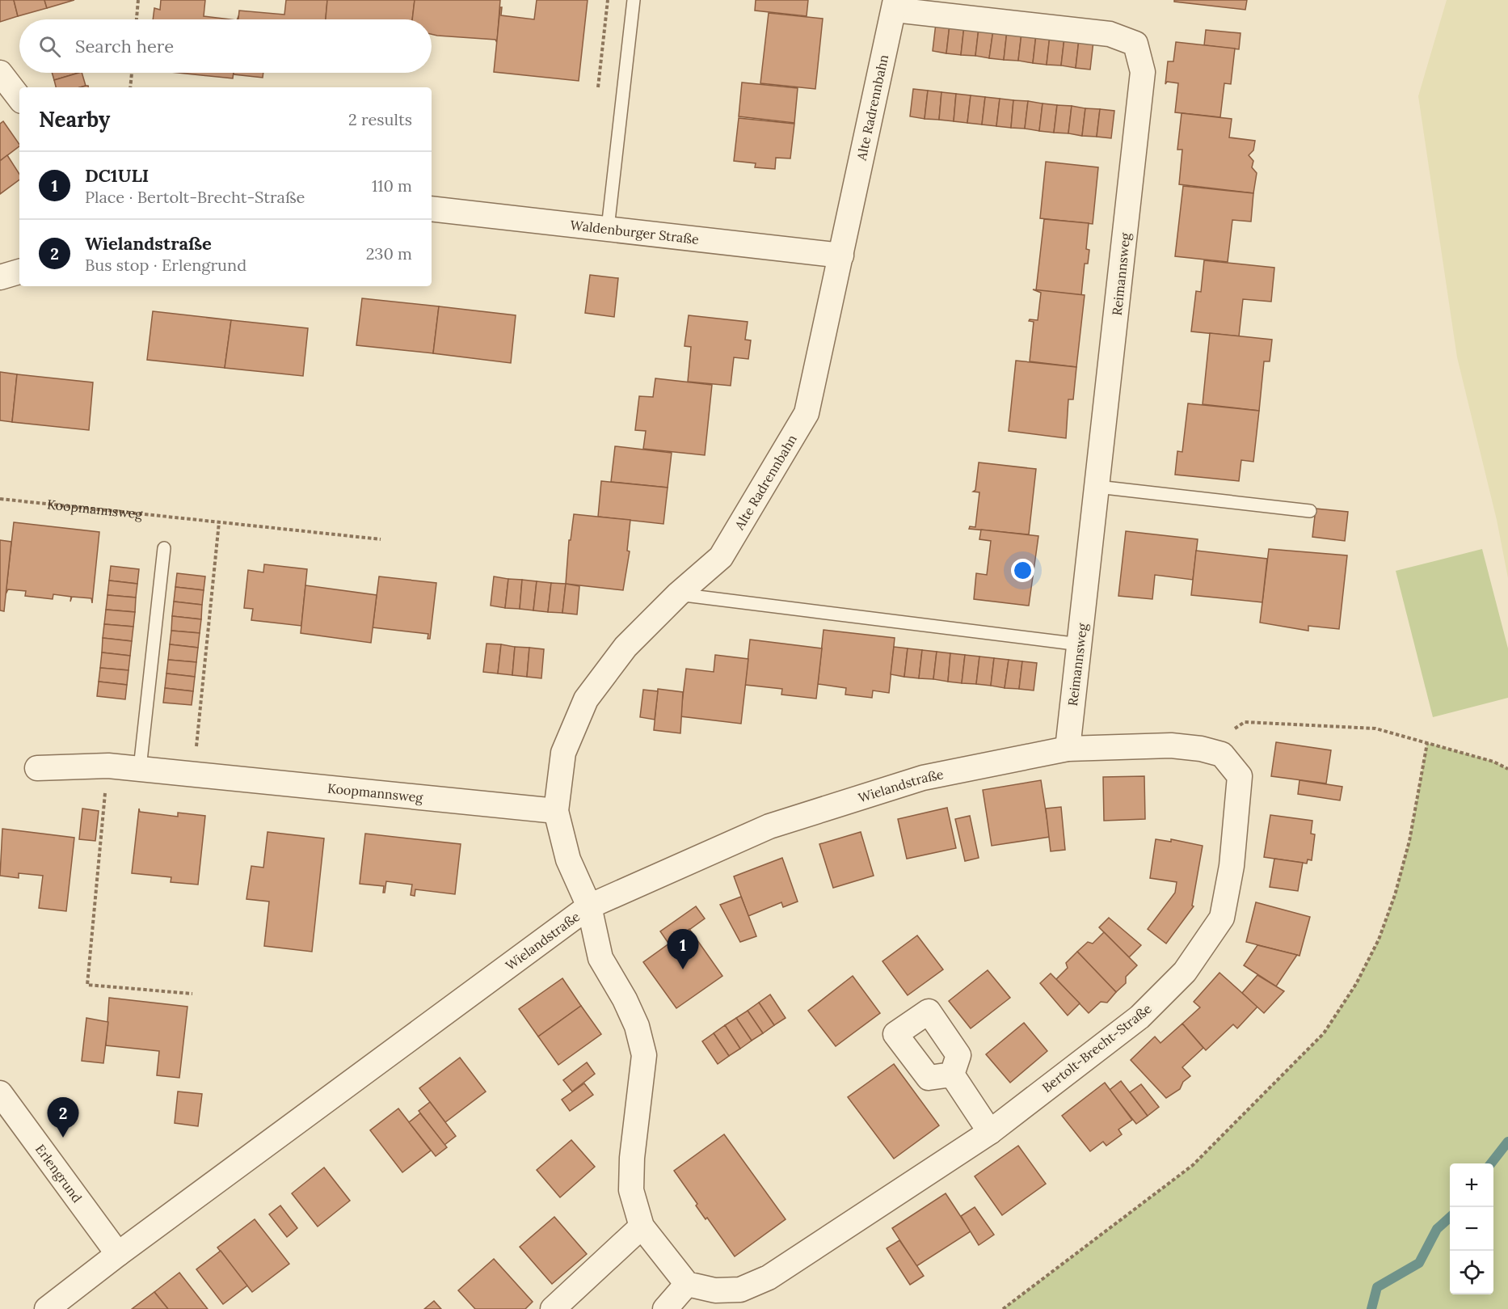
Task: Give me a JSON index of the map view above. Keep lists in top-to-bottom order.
{
  "streets": {
    "street": [
      "Alte Radrennbahn",
      "Waldenburger Straße",
      "Reimannsweg",
      "Koopmannsweg",
      "Wielandstraße",
      "Bertolt-Brecht-Straße",
      "Erlengrund"
    ]
  },
  "crossings": [
    ["Alte Radrennbahn", "Waldenburger Straße"],
    ["Alte Radrennbahn", "Reimannsweg"],
    ["Alte Radrennbahn", "Koopmannsweg"],
    ["Alte Radrennbahn", "Wielandstraße"],
    ["Reimannsweg", "Wielandstraße"],
    ["Wielandstraße", "Bertolt-Brecht-Straße"],
    ["Wielandstraße", "Erlengrund"]
  ],
  "page": {
    "search": "Search here",
    "heading": ["Nearby", "2 results"],
    "list": [
      {
        "mark": "1",
        "name": "DC1ULI",
        "note": "Place · Bertolt-Brecht-Straße",
        "value": "110 m"
      },
      {
        "mark": "2",
        "name": "Wielandstraße",
        "note": "Bus stop · Erlengrund",
        "value": "230 m"
      }
    ],
    "pins": ["1", "2"],
    "map_buttons": ["+", "−"]
  }
}
